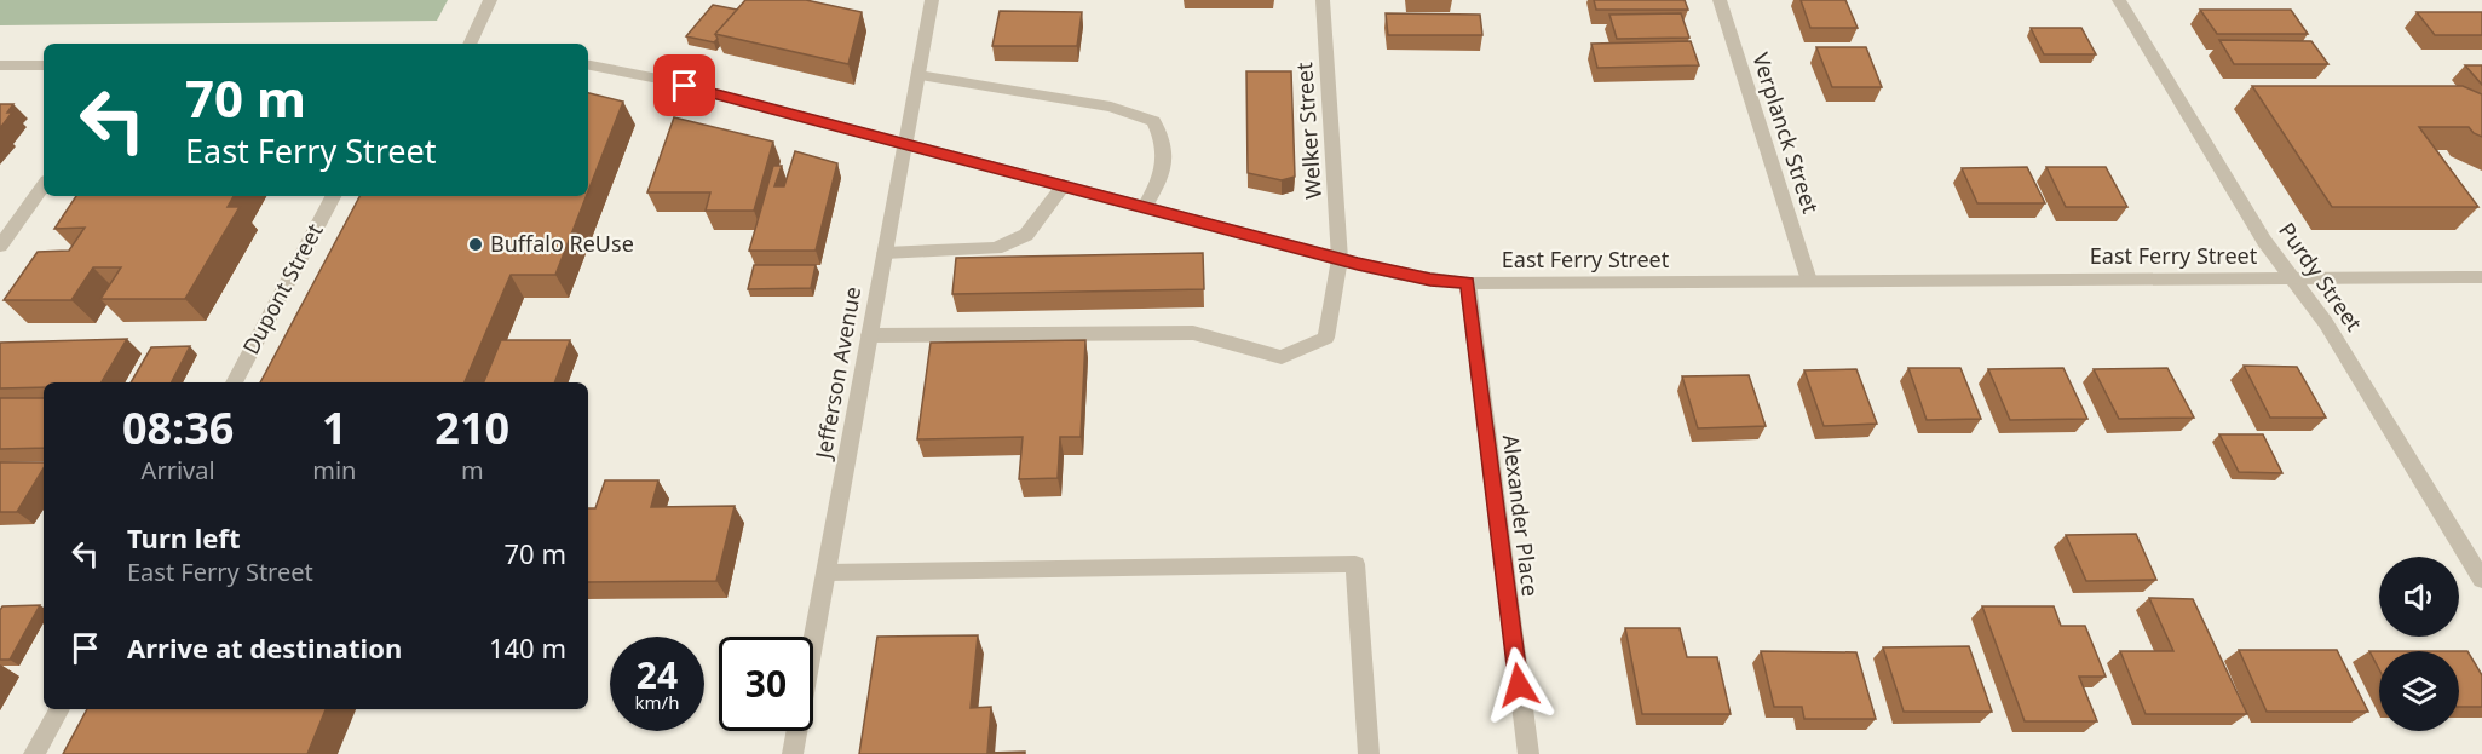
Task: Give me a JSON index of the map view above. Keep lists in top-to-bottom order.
{
  "streets": {
    "street": [
      "Welker Street",
      "Verplanck Street",
      "East Ferry Street",
      "Purdy Street",
      "Dupont Street",
      "Jefferson Avenue",
      "Alexander Place"
    ]
  },
  "crossings": [
    ["Welker Street", "East Ferry Street"],
    ["Welker Street", "Jefferson Avenue"],
    ["Verplanck Street", "East Ferry Street"],
    ["East Ferry Street", "Purdy Street"],
    ["East Ferry Street", "Jefferson Avenue"],
    ["East Ferry Street", "Alexander Place"]
  ],
  "places": ["Buffalo ReUse"],
  "page": {
    "turn": ["70 m", "East Ferry Street"],
    "eta": [
      "08:36",
      "Arrival",
      "1",
      "min",
      "210",
      "m"
    ],
    "list": [
      {
        "name": "Turn left",
        "note": "East Ferry Street",
        "value": "70 m"
      },
      {
        "name": "Arrive at destination",
        "value": "140 m"
      }
    ],
    "speed": "24 km/h",
    "limit": "30"
  }
}
